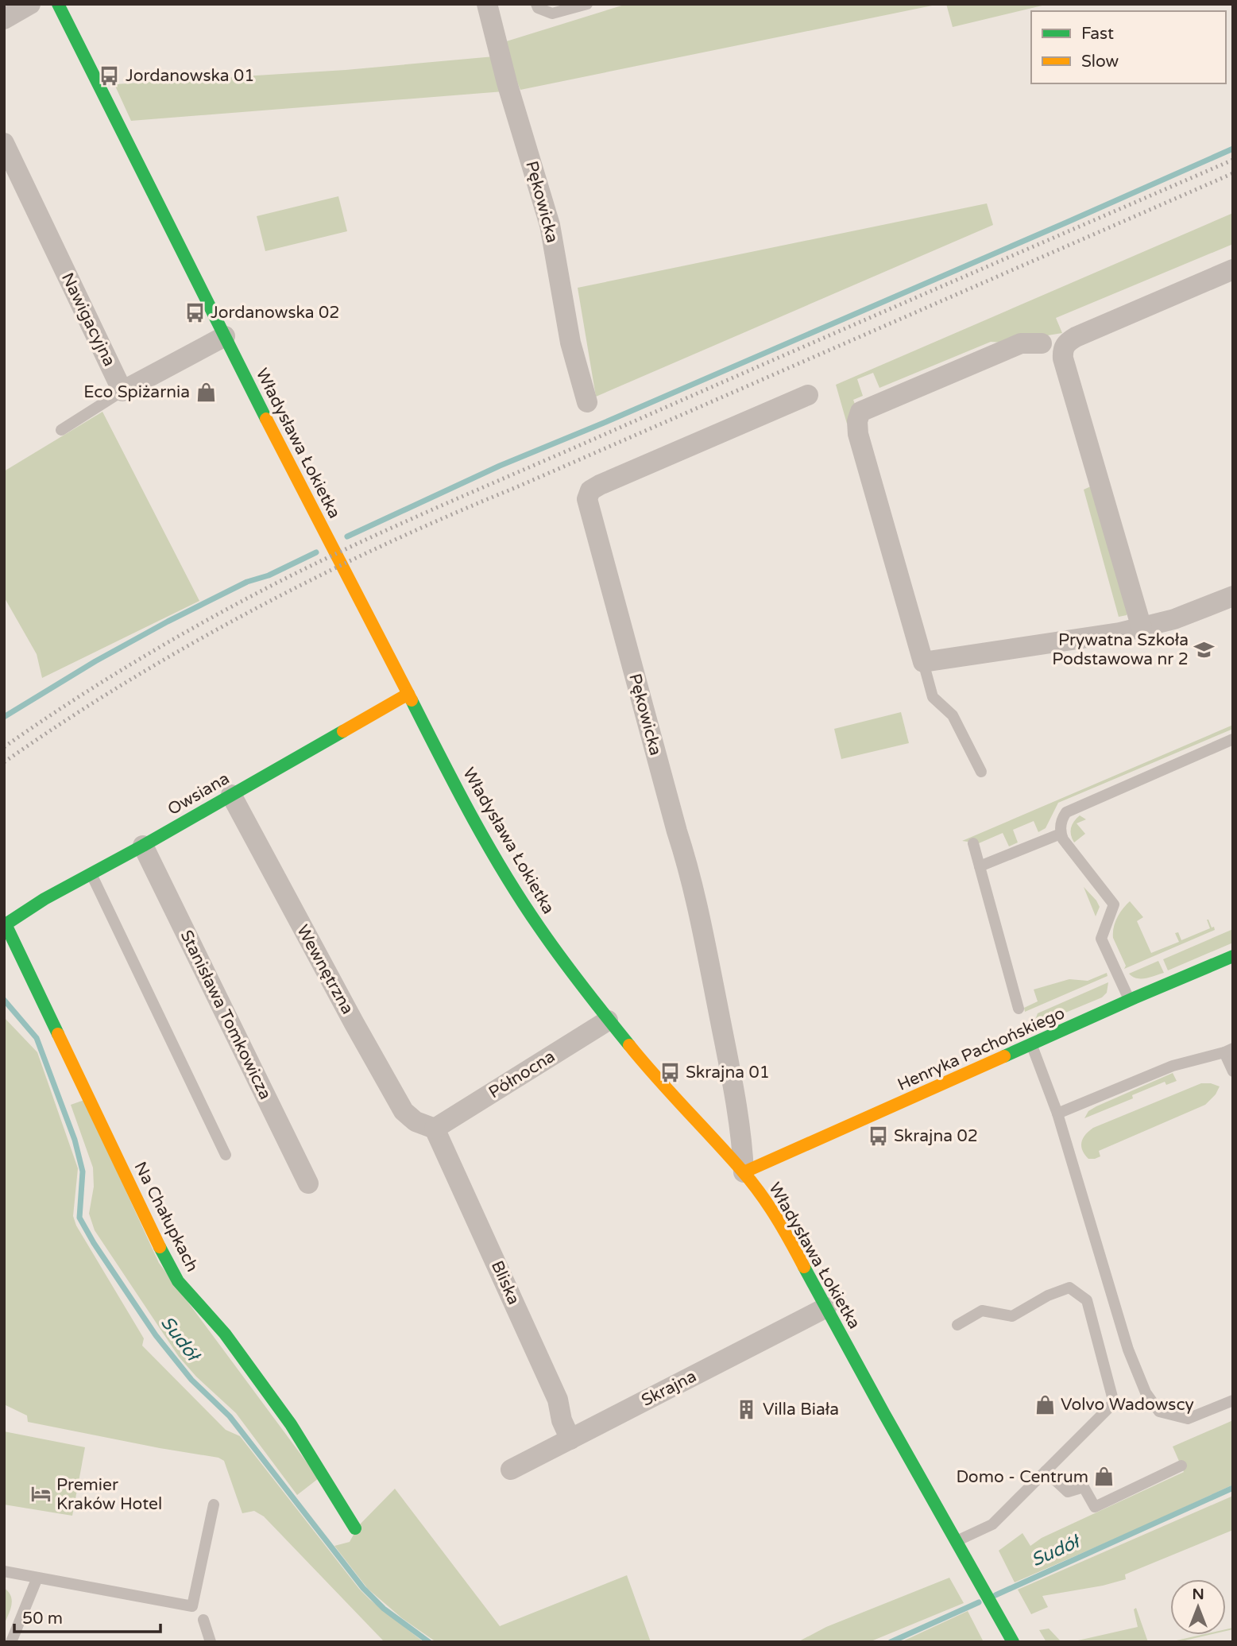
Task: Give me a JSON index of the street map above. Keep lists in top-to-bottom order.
{
  "streets": {
    "street": [
      "Pękowicka",
      "Nawigacyjna",
      "Władysława Łokietka",
      "Owsiana",
      "Wewnętrzna",
      "Stanisława Tomkowicza",
      "Henryka Pachońskiego",
      "Północna",
      "Na Chałupkach",
      "Bliska",
      "Skrajna"
    ]
  },
  "crossings": [
    ["Pękowicka", "Władysława Łokietka"],
    ["Pękowicka", "Henryka Pachońskiego"],
    ["Władysława Łokietka", "Owsiana"],
    ["Władysława Łokietka", "Henryka Pachońskiego"],
    ["Władysława Łokietka", "Północna"],
    ["Władysława Łokietka", "Skrajna"],
    ["Owsiana", "Wewnętrzna"],
    ["Owsiana", "Stanisława Tomkowicza"],
    ["Owsiana", "Na Chałupkach"],
    ["Wewnętrzna", "Północna"],
    ["Wewnętrzna", "Bliska"],
    ["Północna", "Bliska"],
    ["Bliska", "Skrajna"]
  ],
  "water": ["Sudół"],
  "places": {
    "bus stop": [
      "Jordanowska 01",
      "Jordanowska 02",
      "Skrajna 01",
      "Skrajna 02"
    ],
    "shop": ["Eco Spiżarnia", "Volvo Wadowscy", "Domo - Centrum"],
    "school or university": ["Prywatna Szkoła Podstawowa nr 2"],
    "building": ["Villa Biała"],
    "hotel": ["Premier Kraków Hotel"]
  },
  "legend": ["Fast", "Slow"],
  "scale_bar": "50 m",
  "north": "top"
}
